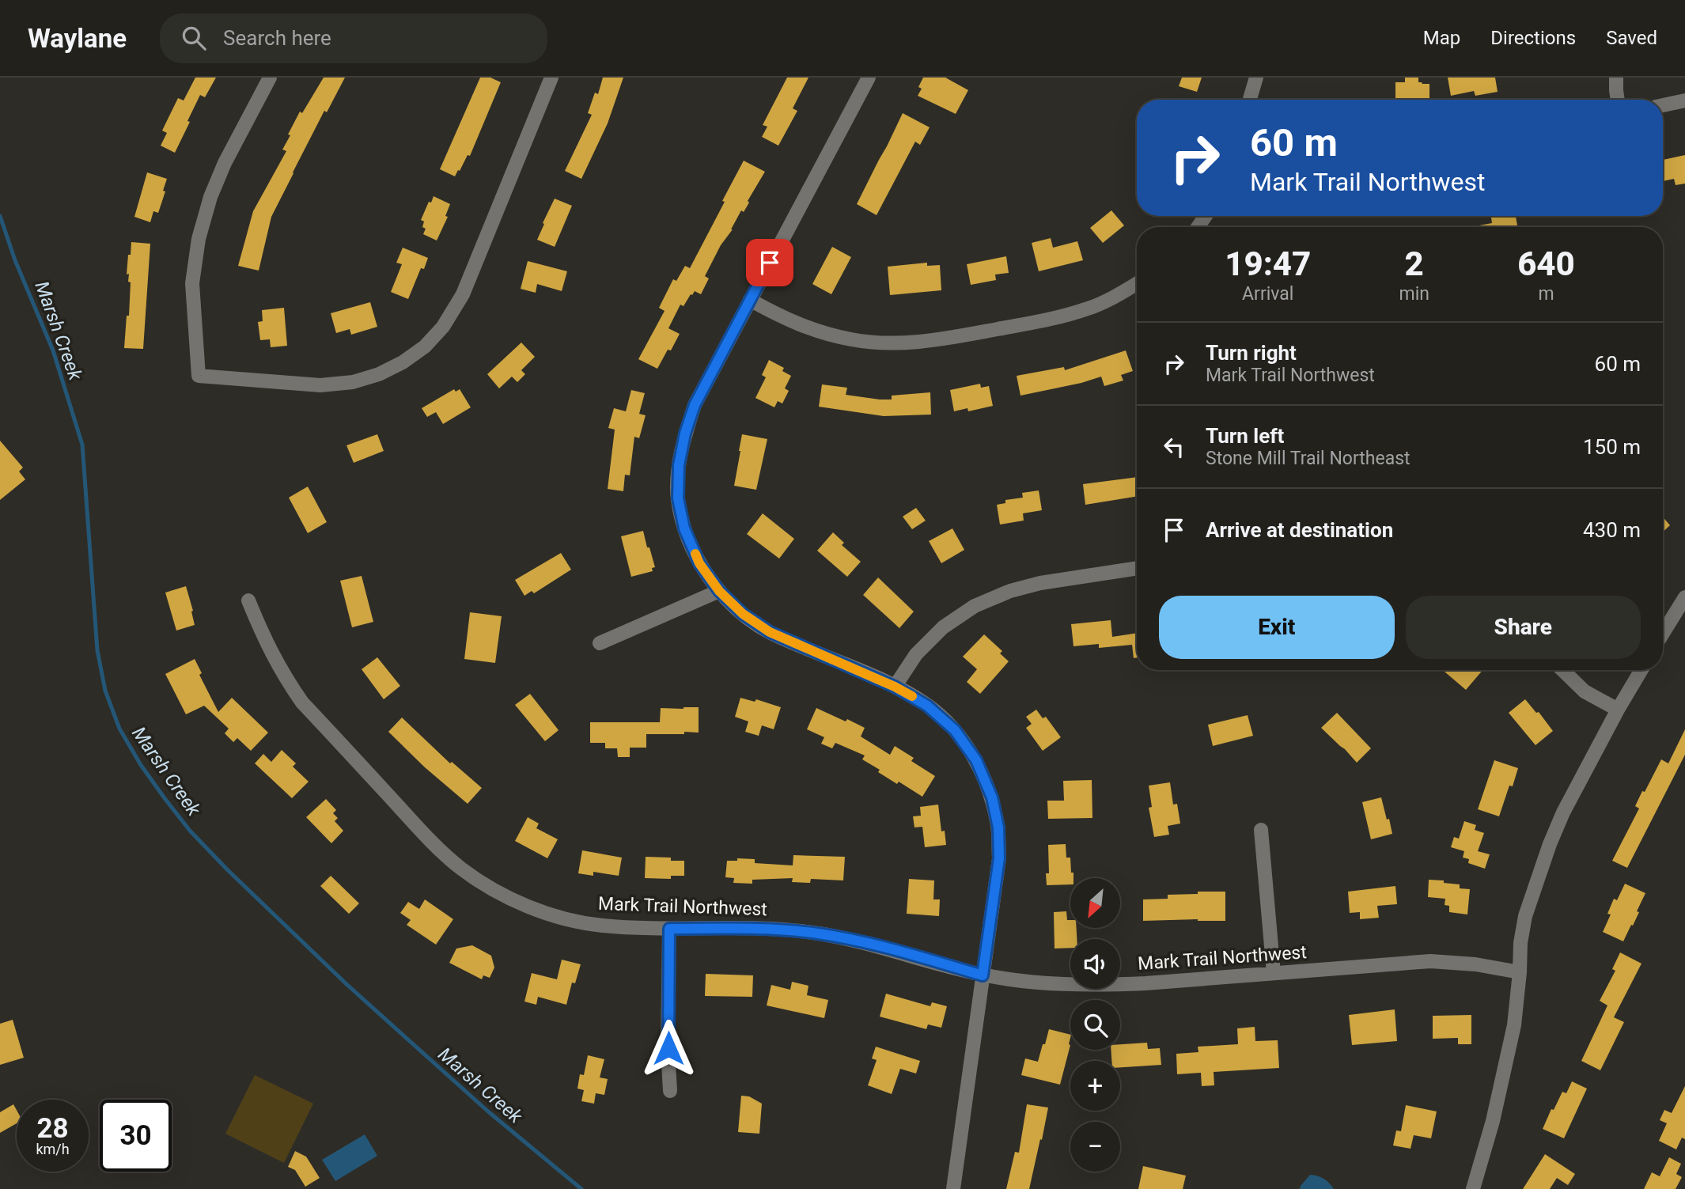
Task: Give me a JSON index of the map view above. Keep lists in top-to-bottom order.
{
  "streets": {
    "street": ["Mark Trail Northwest"]
  },
  "water": ["Marsh Creek"],
  "north": "bottom left",
  "page": {
    "header": "Waylane",
    "search": "Search here",
    "nav": ["Map", "Directions", "Saved"],
    "turn": ["60 m", "Mark Trail Northwest"],
    "eta": [
      "19:47",
      "Arrival",
      "2",
      "min",
      "640",
      "m"
    ],
    "list": [
      {
        "name": "Turn right",
        "note": "Mark Trail Northwest",
        "value": "60 m"
      },
      {
        "name": "Turn left",
        "note": "Stone Mill Trail Northeast",
        "value": "150 m"
      },
      {
        "name": "Arrive at destination",
        "value": "430 m"
      }
    ],
    "buttons": ["Exit", "Share"],
    "map_buttons": ["+", "−"],
    "speed": "28 km/h",
    "limit": "30"
  }
}
